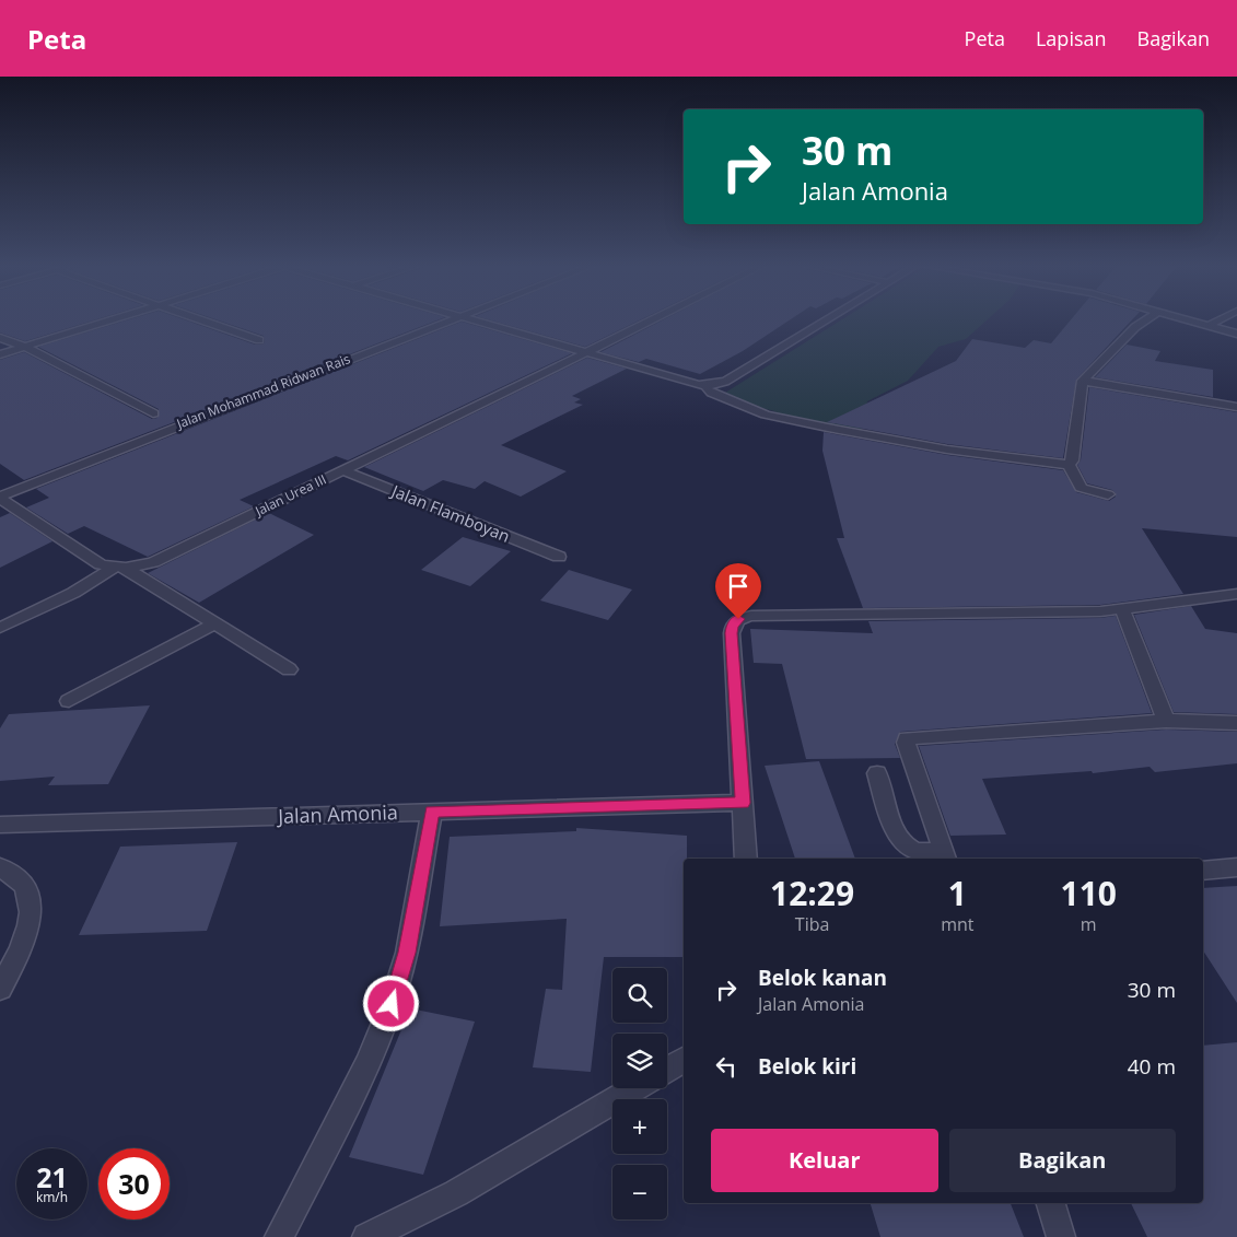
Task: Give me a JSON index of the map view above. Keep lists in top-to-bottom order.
{
  "streets": {
    "street": [
      "Jalan Mohammad Ridwan Rais",
      "Jalan Urea III",
      "Jalan Flamboyan",
      "Jalan Amonia"
    ]
  },
  "crossings": [
    ["Jalan Urea III", "Jalan Flamboyan"]
  ],
  "page": {
    "header": "Peta",
    "nav": ["Peta", "Lapisan", "Bagikan"],
    "turn": ["30 m", "Jalan Amonia"],
    "eta": [
      "12:29",
      "Tiba",
      "1",
      "mnt",
      "110",
      "m"
    ],
    "list": [
      {
        "name": "Belok kanan",
        "note": "Jalan Amonia",
        "value": "30 m"
      },
      {
        "name": "Belok kiri",
        "value": "40 m"
      }
    ],
    "map_buttons": ["+", "−"],
    "buttons": ["Keluar", "Bagikan"],
    "speed": "21 km/h",
    "limit": "30"
  }
}
